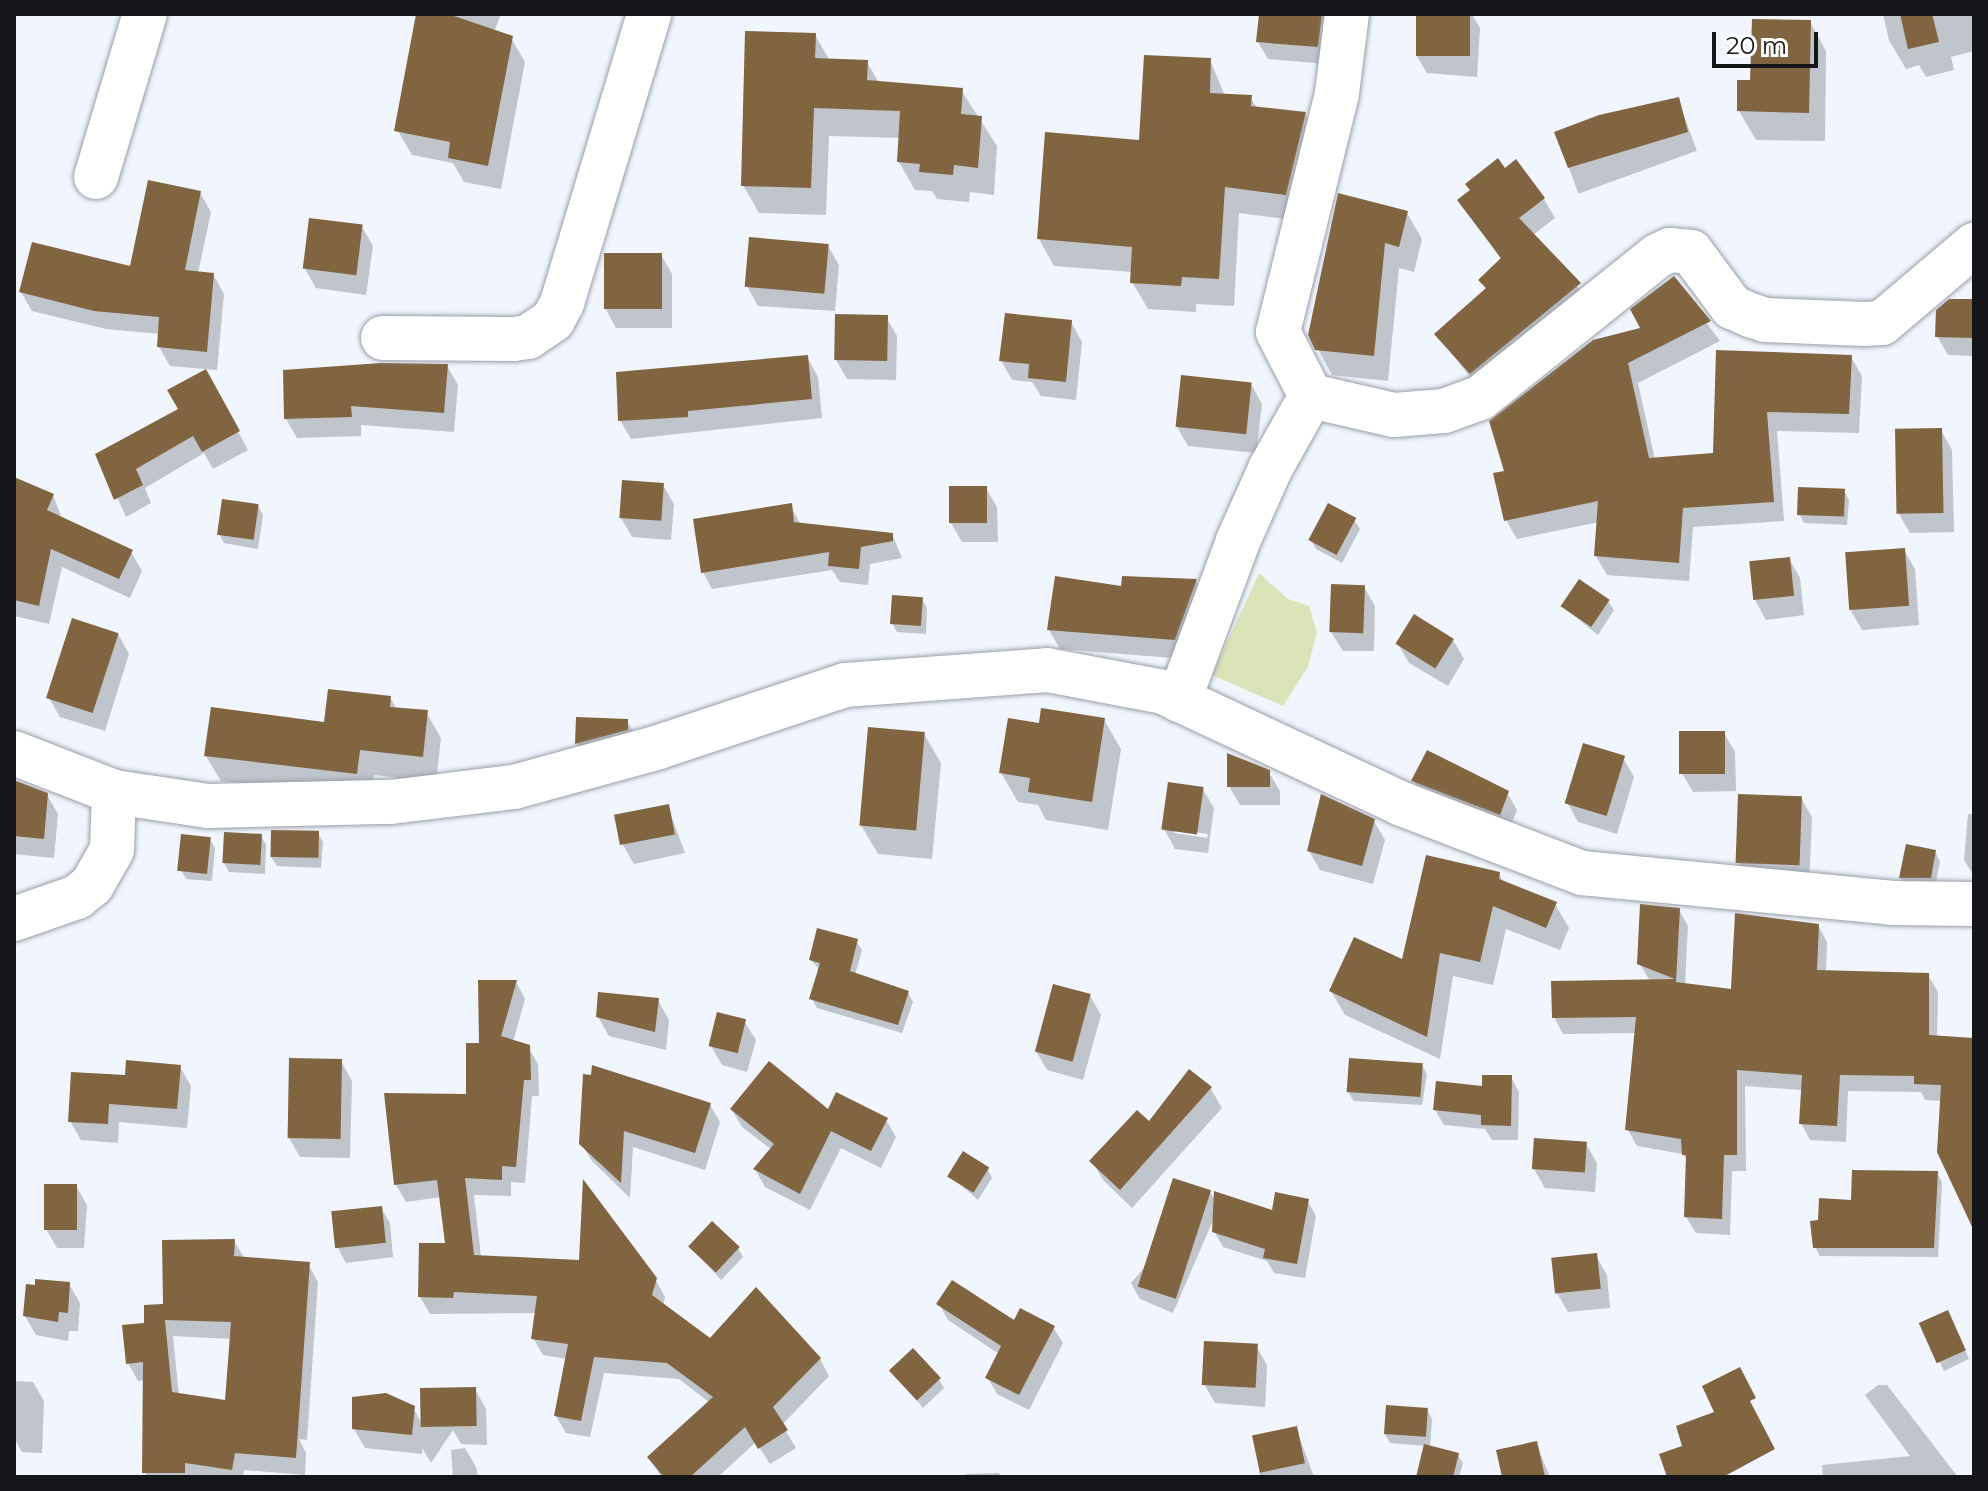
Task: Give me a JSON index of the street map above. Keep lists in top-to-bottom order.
{
  "scale_bar": "20 m"
}
